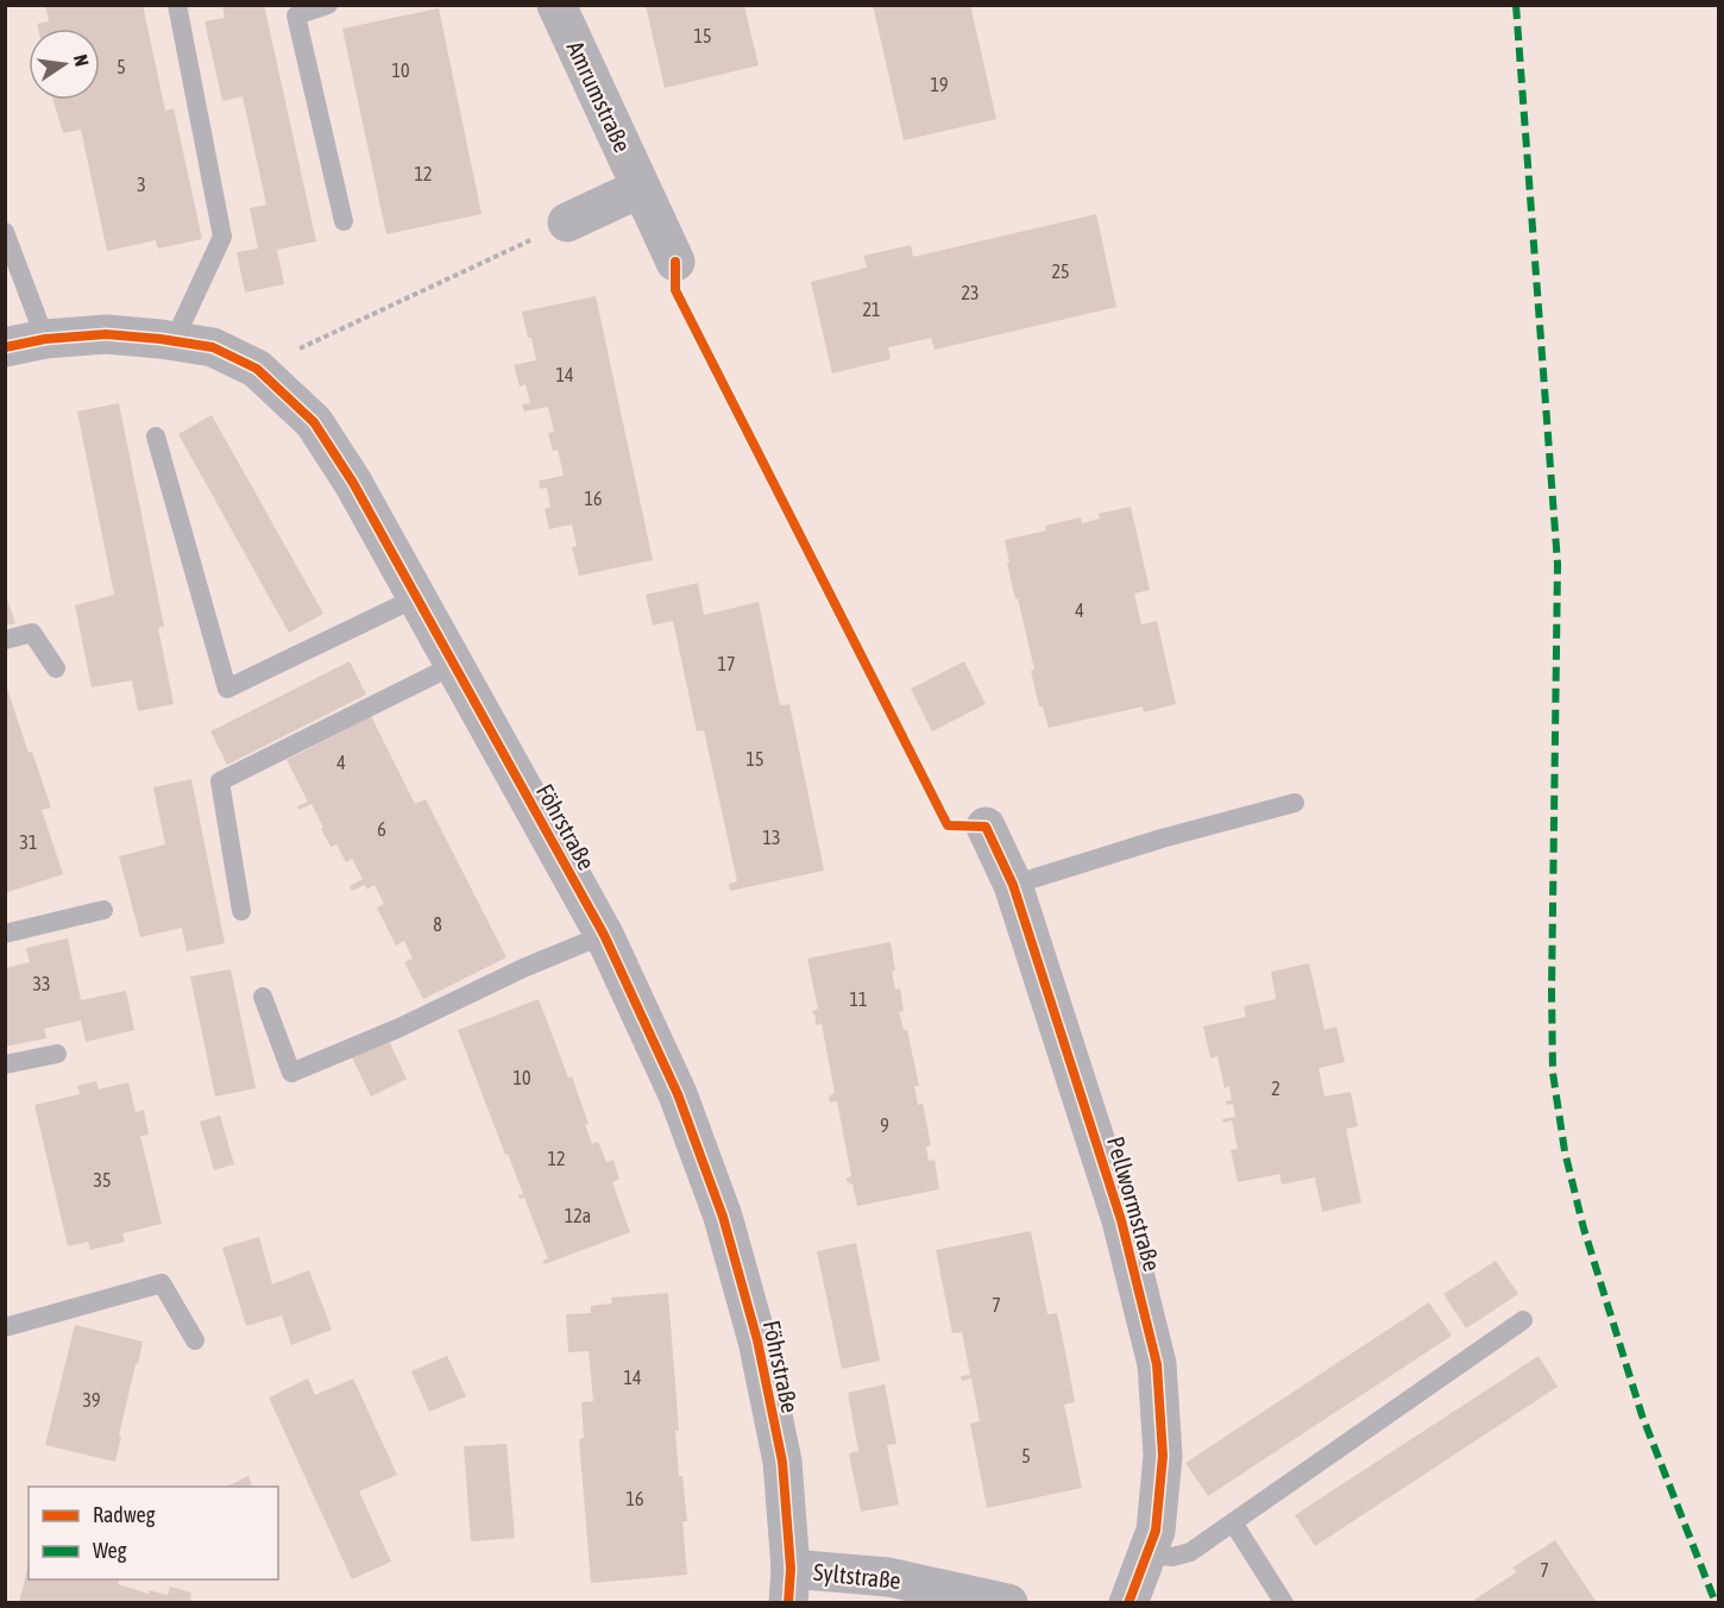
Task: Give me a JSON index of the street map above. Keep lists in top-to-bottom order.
{
  "streets": {
    "street": [
      "Amrumstraße",
      "Föhrstraße",
      "Pellwormstraße",
      "Syltstraße"
    ]
  },
  "crossings": [
    ["Föhrstraße", "Syltstraße"]
  ],
  "house_numbers": [
    "15",
    "5",
    "10",
    "19",
    "12",
    "3",
    "25",
    "23",
    "21",
    "14",
    "16",
    "4",
    "17",
    "15",
    "4",
    "6",
    "13",
    "31",
    "8",
    "33",
    "11",
    "10",
    "2",
    "9",
    "12",
    "35",
    "12a",
    "7",
    "14",
    "39",
    "5",
    "16",
    "7"
  ],
  "legend": ["Radweg", "Weg"],
  "north": "right"
}
